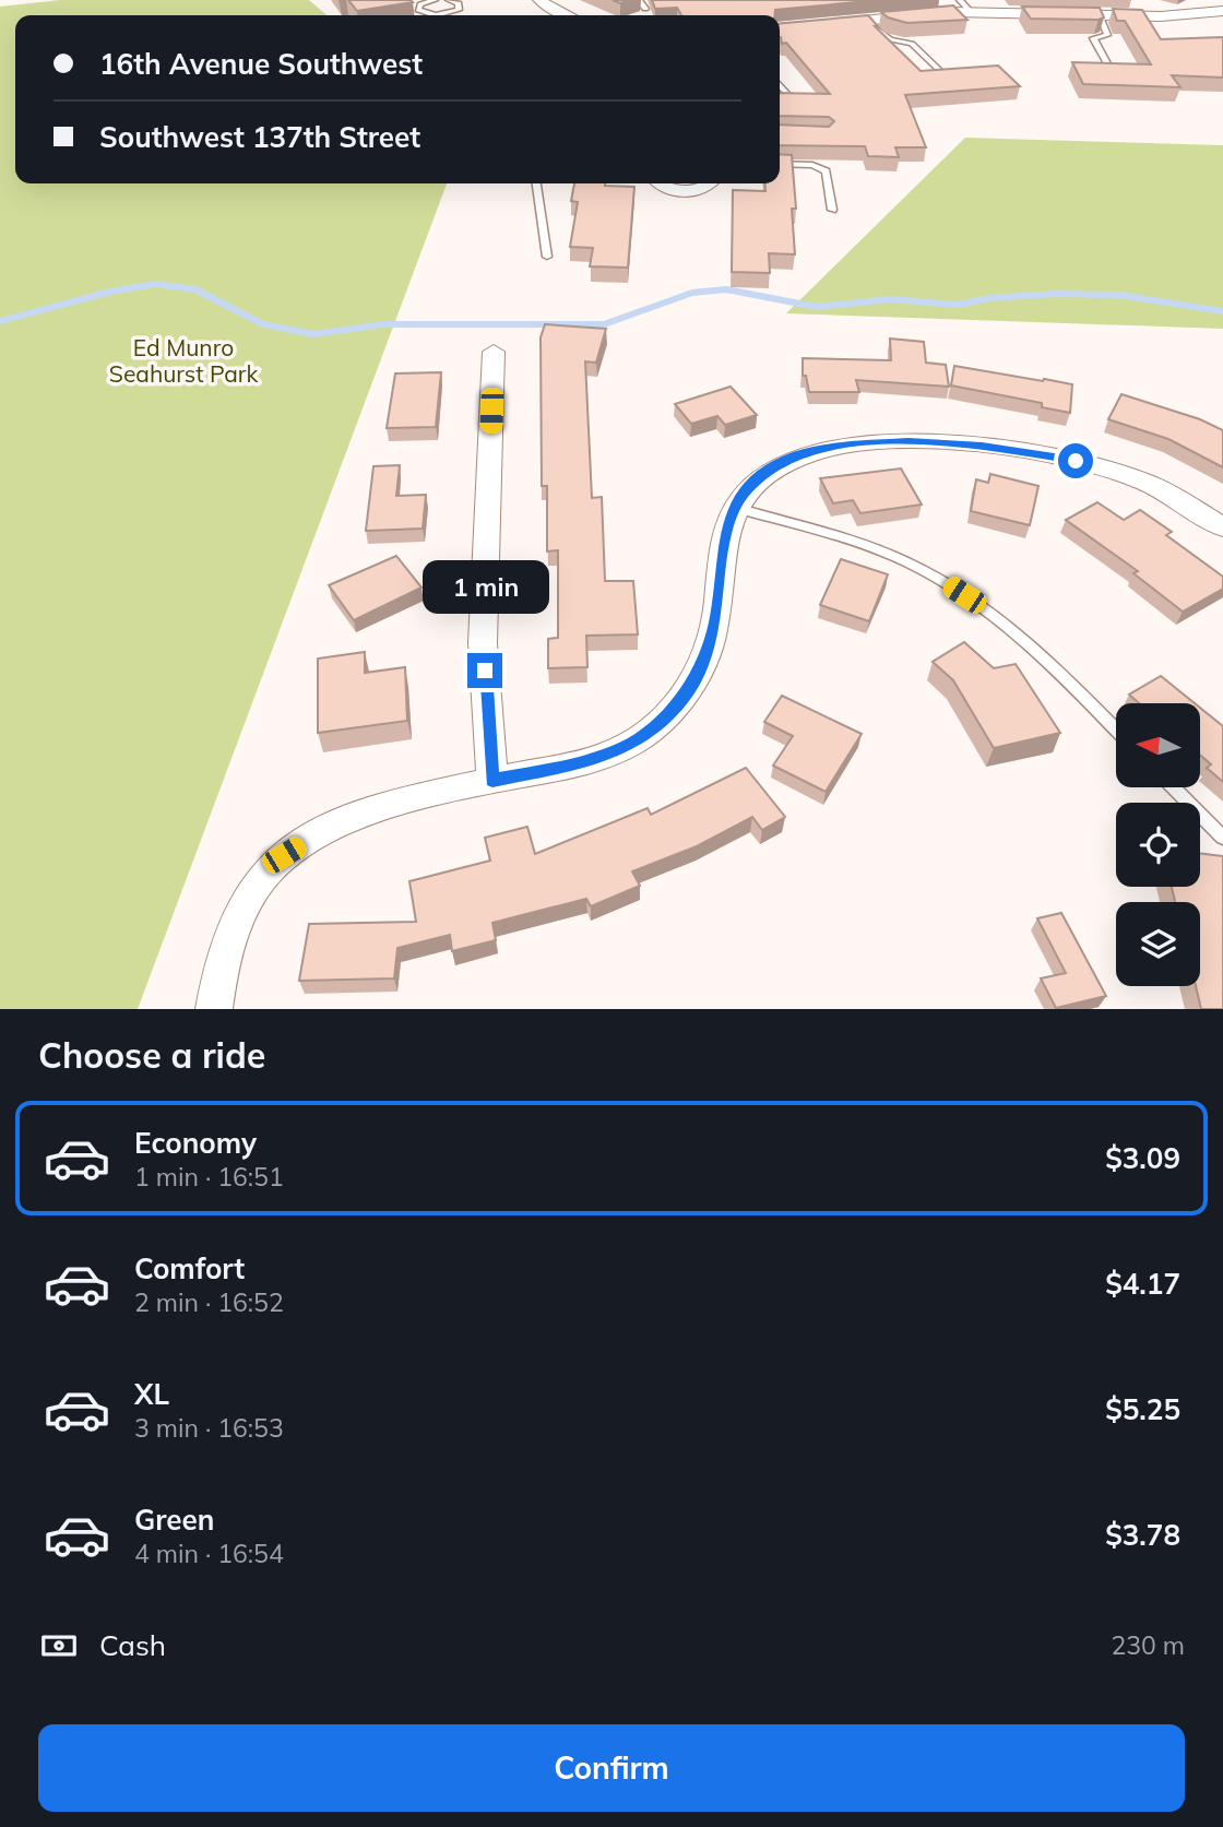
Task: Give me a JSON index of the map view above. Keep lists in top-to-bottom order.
{
  "parks": ["Ed Munro Seahurst Park"],
  "north": "left",
  "page": {
    "banner": ["16th Avenue Southwest", "Southwest 137th Street"],
    "bubble": "1 min",
    "heading": "Choose a ride",
    "list": [
      {
        "name": "Economy",
        "note": "1 min · 16:51",
        "value": "$3.09"
      },
      {
        "name": "Comfort",
        "note": "2 min · 16:52",
        "value": "$4.17"
      },
      {
        "name": "XL",
        "note": "3 min · 16:53",
        "value": "$5.25"
      },
      {
        "name": "Green",
        "note": "4 min · 16:54",
        "value": "$3.78"
      }
    ],
    "pay": ["Cash", "230 m"],
    "buttons": "Confirm"
  }
}
